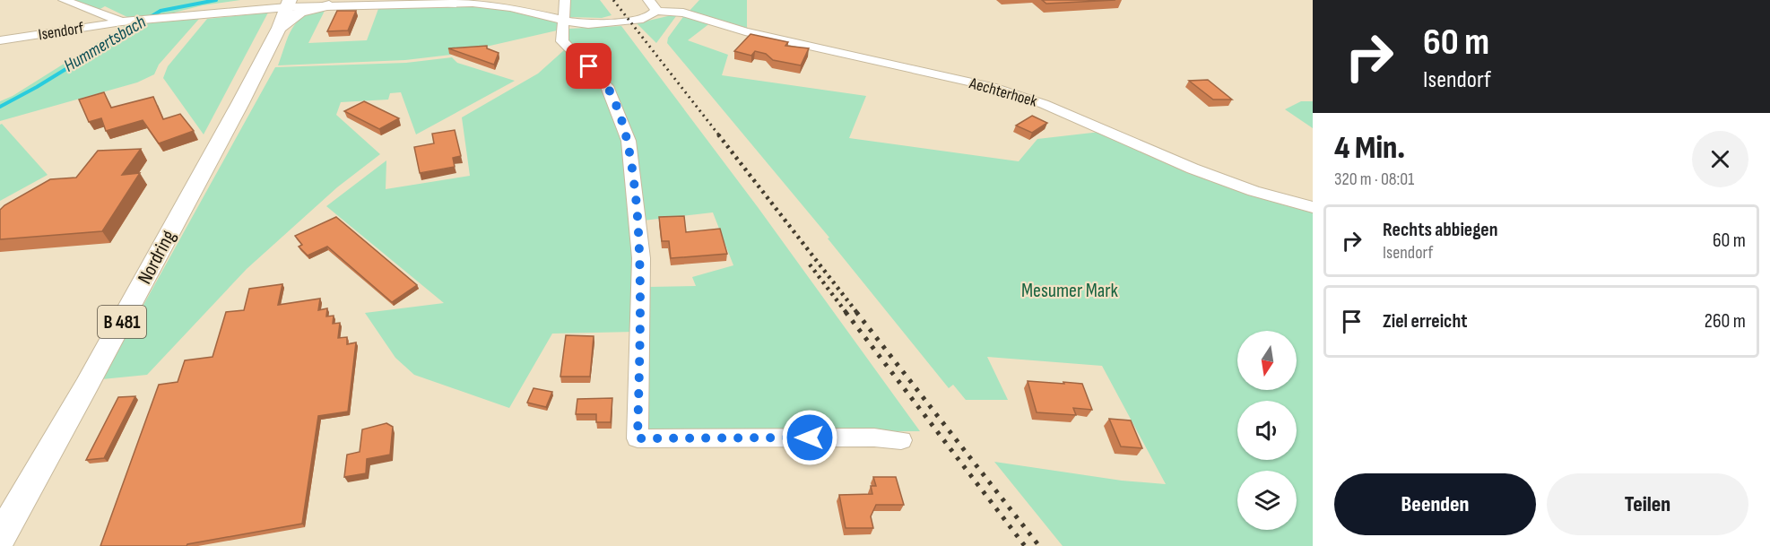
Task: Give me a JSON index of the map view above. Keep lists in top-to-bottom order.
{
  "streets": {
    "main road": ["Nordring", "B 481"],
    "street": ["Isendorf", "Aechterhoek"]
  },
  "crossings": [
    ["Isendorf", "Aechterhoek"],
    ["Isendorf", "Nordring"]
  ],
  "water": ["Hummertsbach"],
  "parks": ["Mesumer Mark"],
  "north": "bottom",
  "page": {
    "turn": ["60 m", "Isendorf"],
    "heading": ["4 Min.", "320 m · 08:01"],
    "list": [
      {
        "name": "Rechts abbiegen",
        "note": "Isendorf",
        "value": "60 m"
      },
      {
        "name": "Ziel erreicht",
        "value": "260 m"
      }
    ],
    "buttons": ["Beenden", "Teilen"]
  }
}
